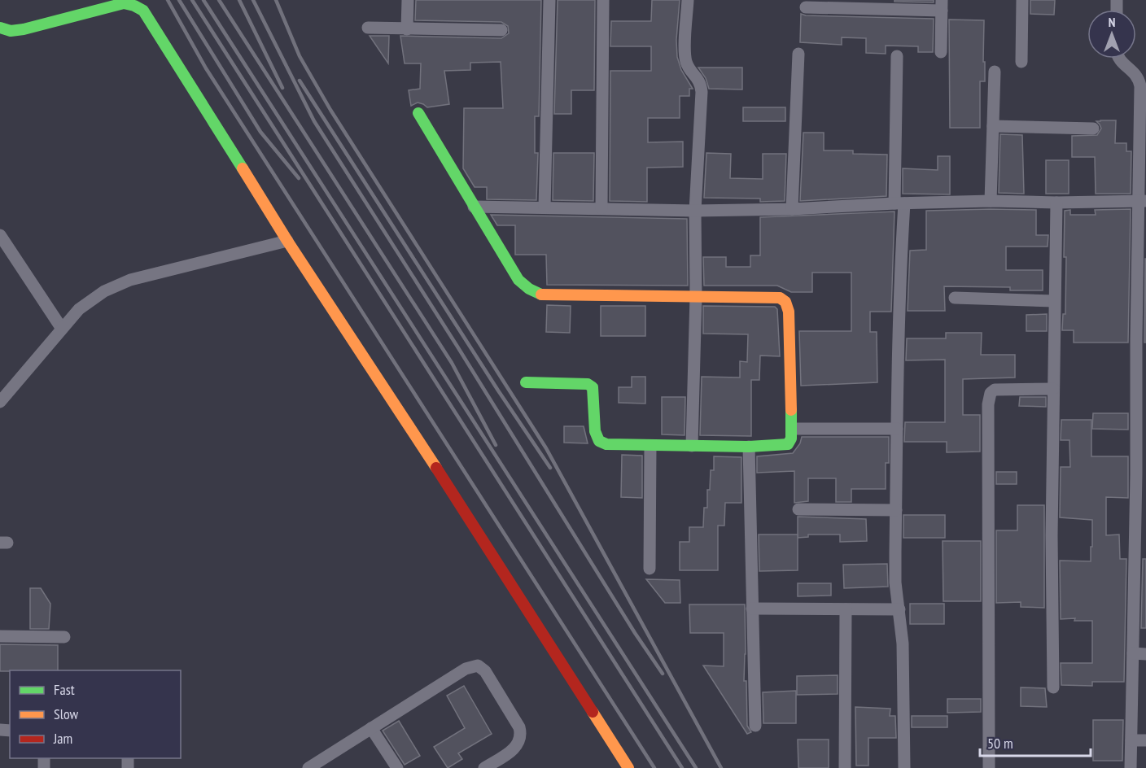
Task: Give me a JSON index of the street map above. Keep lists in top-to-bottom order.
{
  "legend": ["Fast", "Slow", "Jam"],
  "scale_bar": "50 m",
  "north": "top"
}
